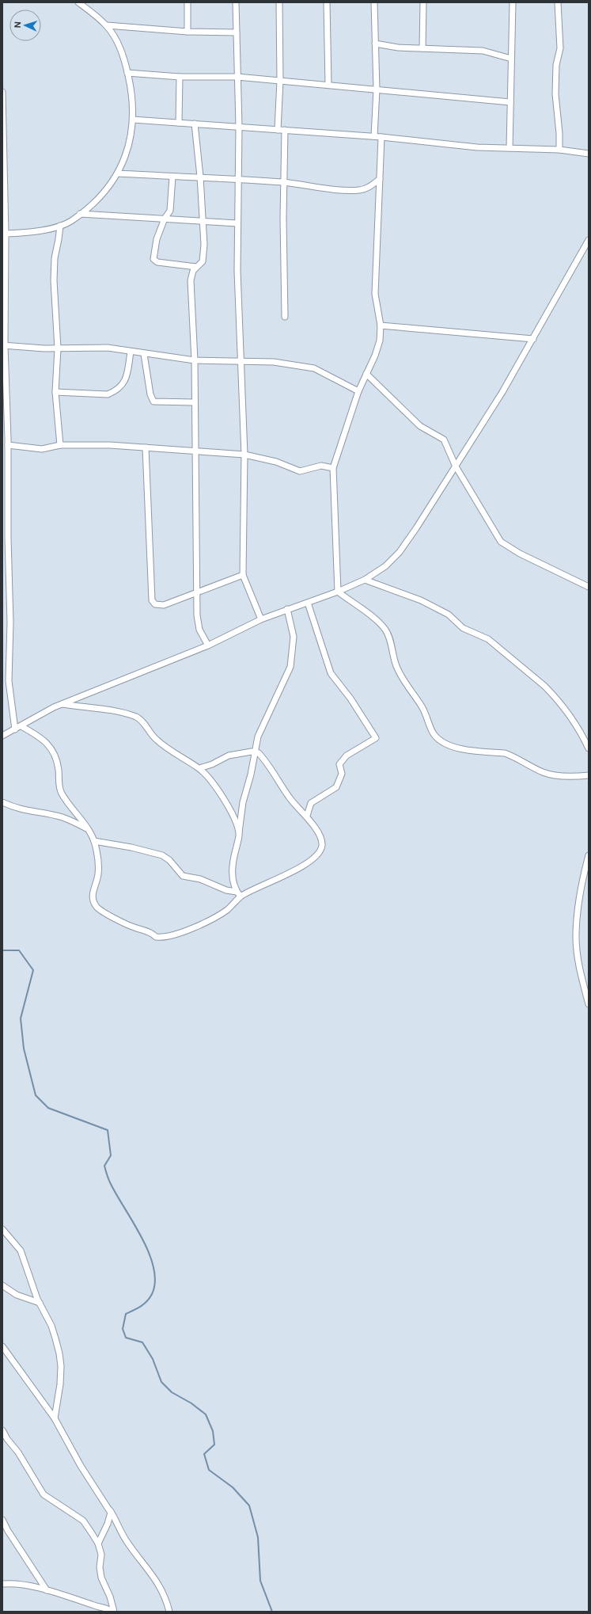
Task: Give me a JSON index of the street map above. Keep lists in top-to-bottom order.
{
  "north": "left"
}
